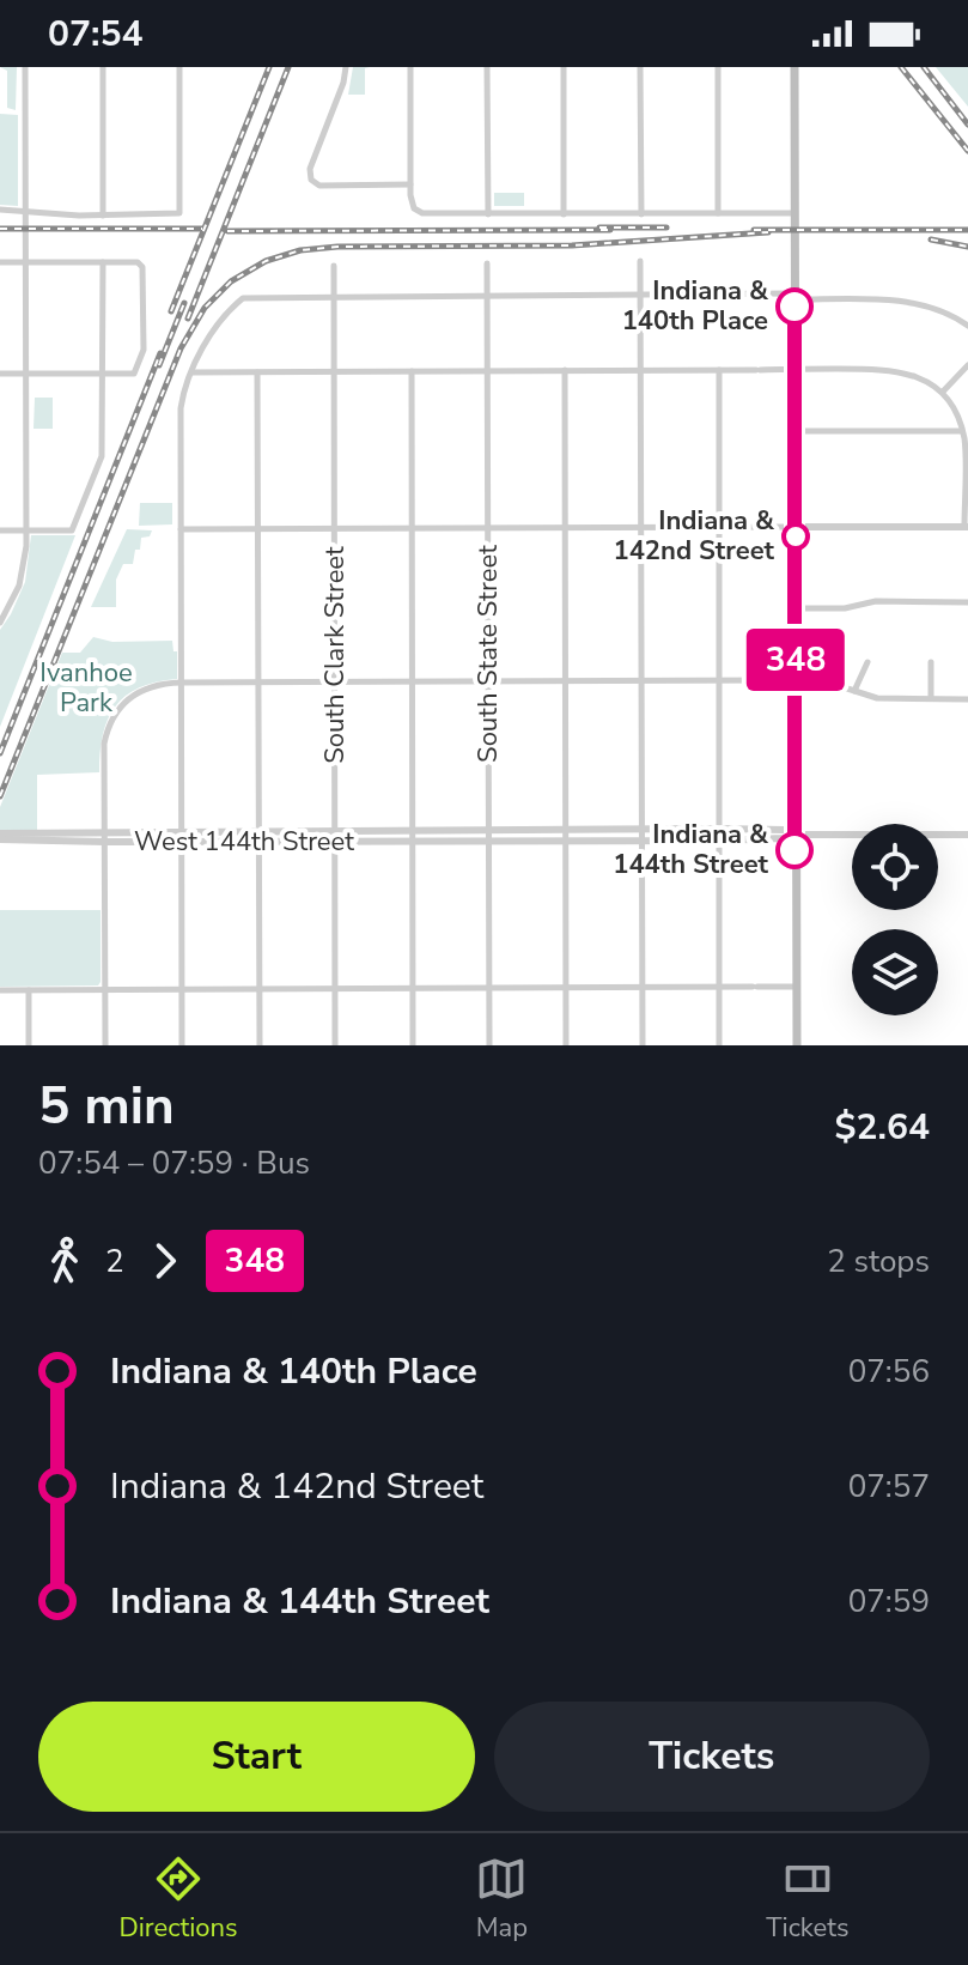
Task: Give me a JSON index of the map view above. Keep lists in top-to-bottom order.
{
  "streets": {
    "street": ["South State Street", "South Clark Street", "West 144th Street"]
  },
  "crossings": [
    ["South State Street", "West 144th Street"],
    ["South Clark Street", "West 144th Street"]
  ],
  "parks": ["Ivanhoe Park"],
  "places": ["Indiana & 140th Place", "Indiana & 142nd Street", "Indiana & 144th Street"],
  "lines": ["bus line 348"],
  "page": {
    "status": "07:54",
    "on_map": "348",
    "heading": ["5 min", "07:54 – 07:59 · Bus", "$2.64"],
    "legs": ["2", "348", "2 stops"],
    "list": [
      {
        "name": "Indiana & 140th Place",
        "value": "07:56"
      },
      {
        "name": "Indiana & 142nd Street",
        "value": "07:57"
      },
      {
        "name": "Indiana & 144th Street",
        "value": "07:59"
      }
    ],
    "buttons": ["Start", "Tickets"],
    "tabs": ["Directions", "Map", "Tickets"]
  }
}
